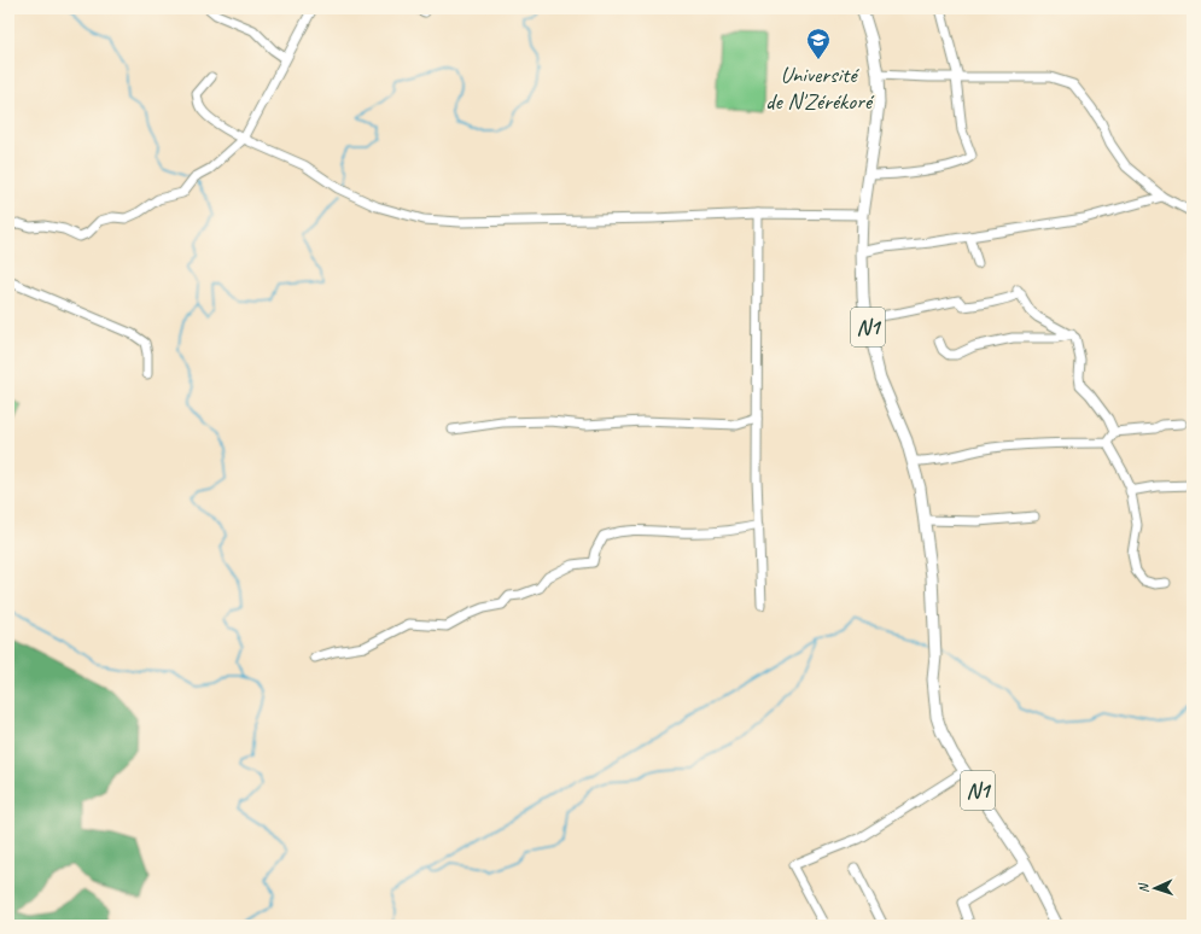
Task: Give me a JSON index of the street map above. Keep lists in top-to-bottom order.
{
  "streets": {
    "main road": ["N1"]
  },
  "places": {
    "school or university": ["Université de N'Zérékoré"]
  },
  "north": "left"
}
